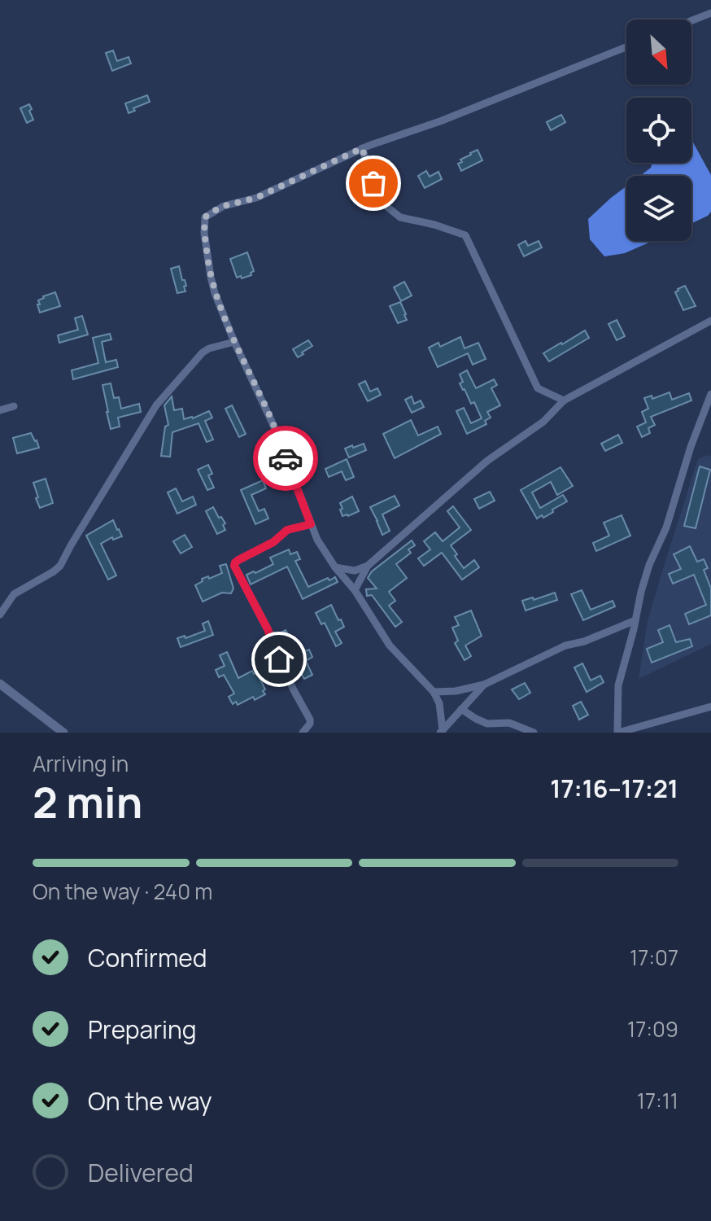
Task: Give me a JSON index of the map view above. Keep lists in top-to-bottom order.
{
  "north": "bottom right",
  "page": {
    "heading": ["2 min", "Arriving in", "17:16–17:21"],
    "bar": "On the way · 240 m",
    "list": [
      ["Confirmed", "17:07"],
      ["Preparing", "17:09"],
      ["On the way", "17:11"],
      "Delivered"
    ]
  }
}
